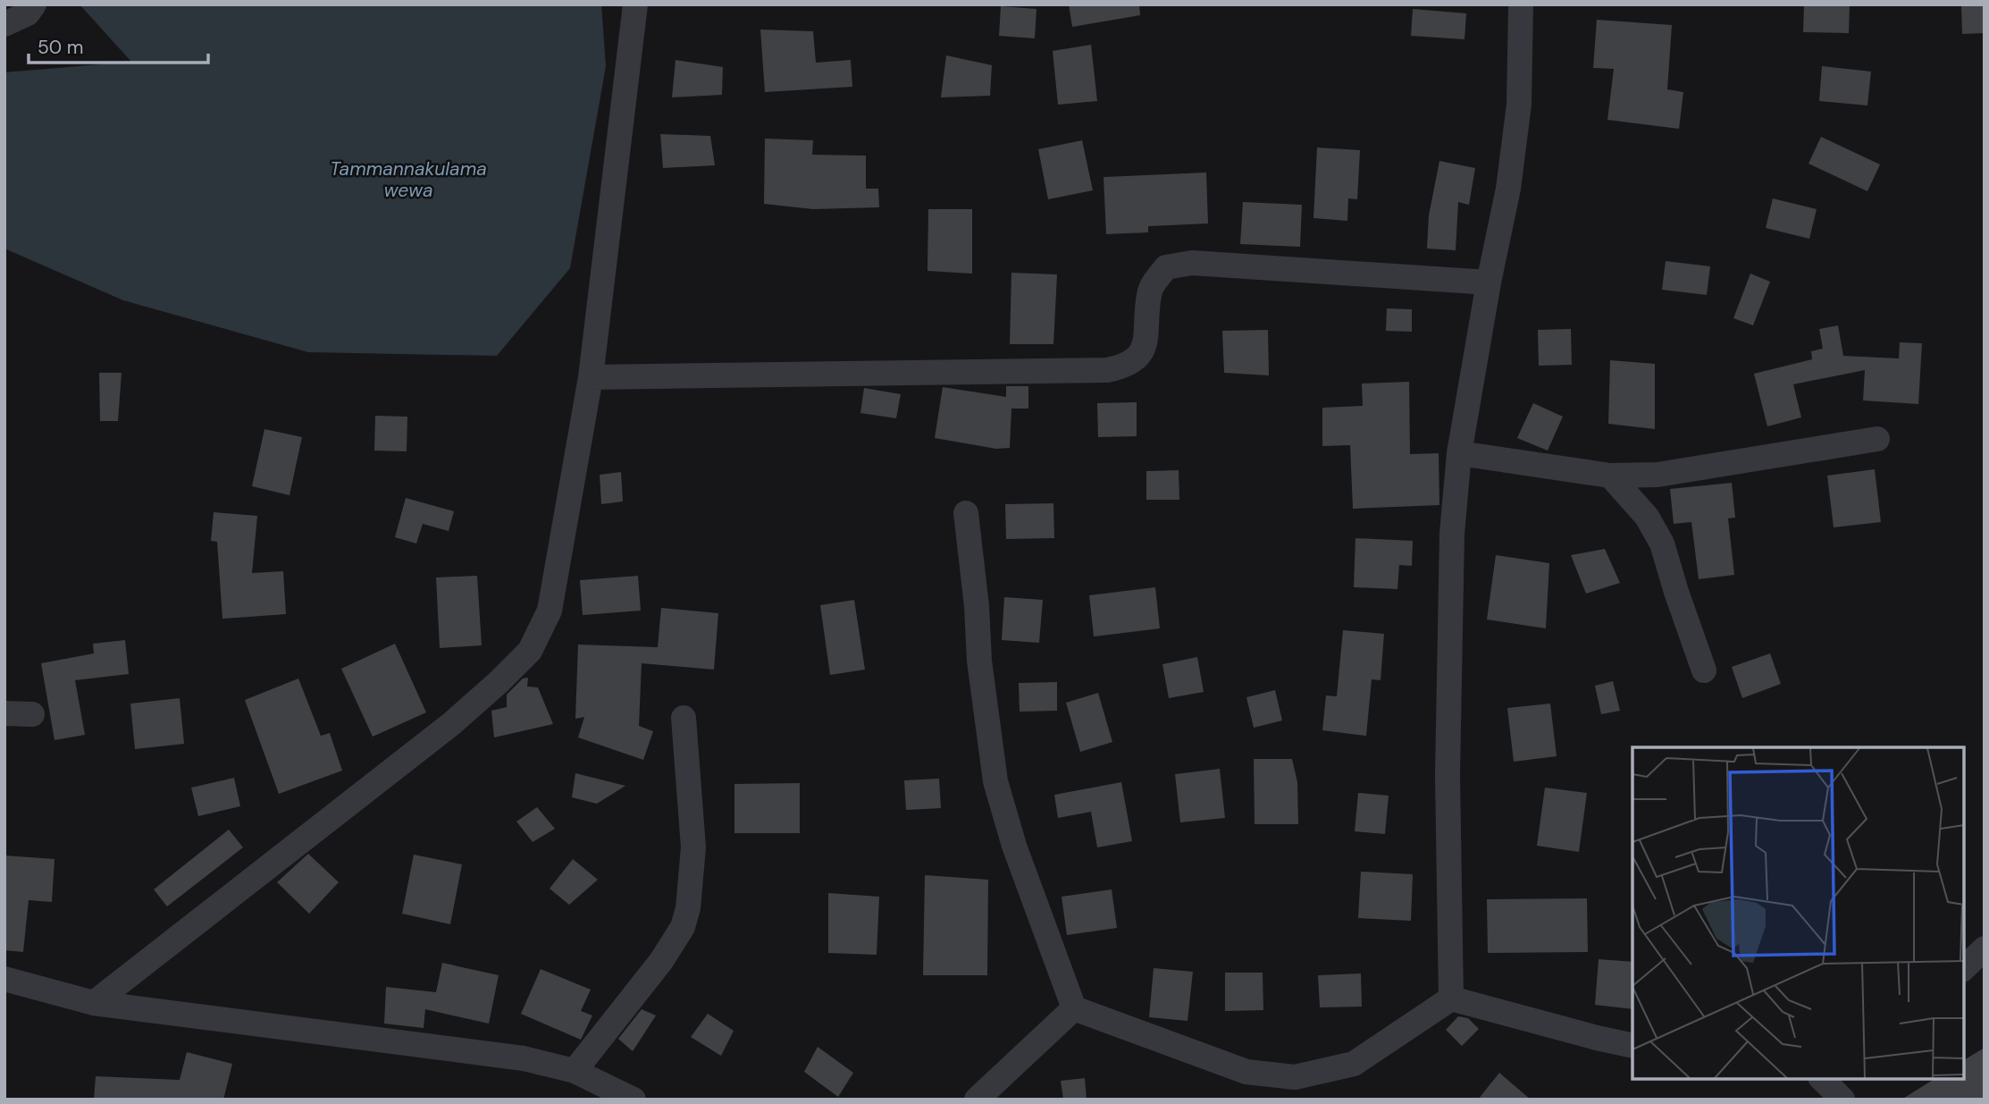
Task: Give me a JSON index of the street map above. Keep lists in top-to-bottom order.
{
  "water": ["Tammannakulama wewa"],
  "scale_bar": "50 m"
}
